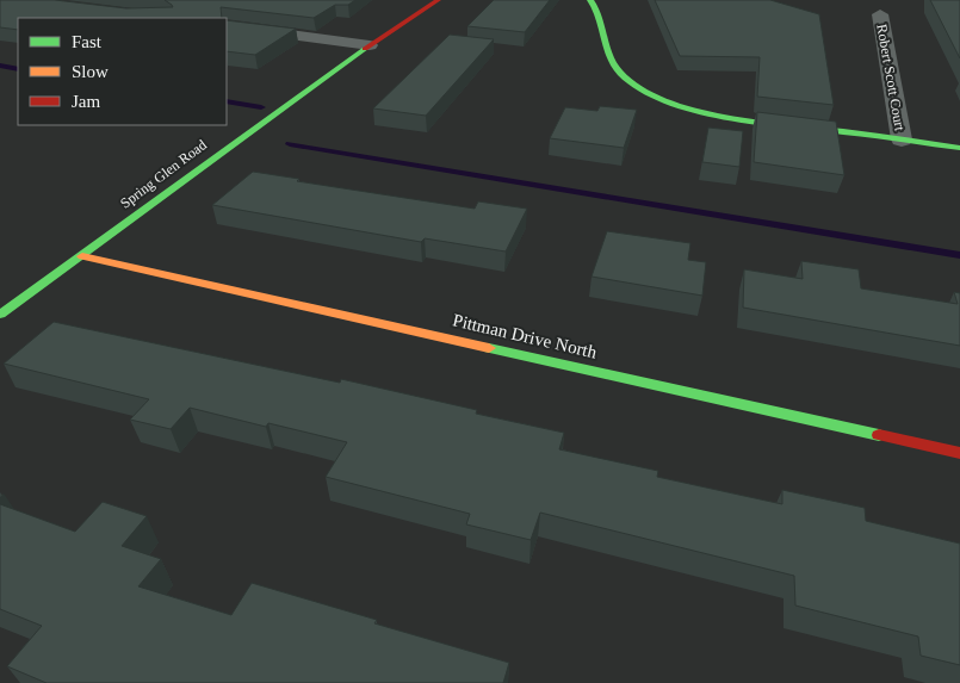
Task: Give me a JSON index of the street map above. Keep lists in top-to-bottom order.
{
  "streets": {
    "street": ["Robert Scott Court", "Spring Glen Road", "Pittman Drive North"]
  },
  "crossings": [
    ["Spring Glen Road", "Pittman Drive North"]
  ],
  "legend": ["Fast", "Slow", "Jam"]
}
